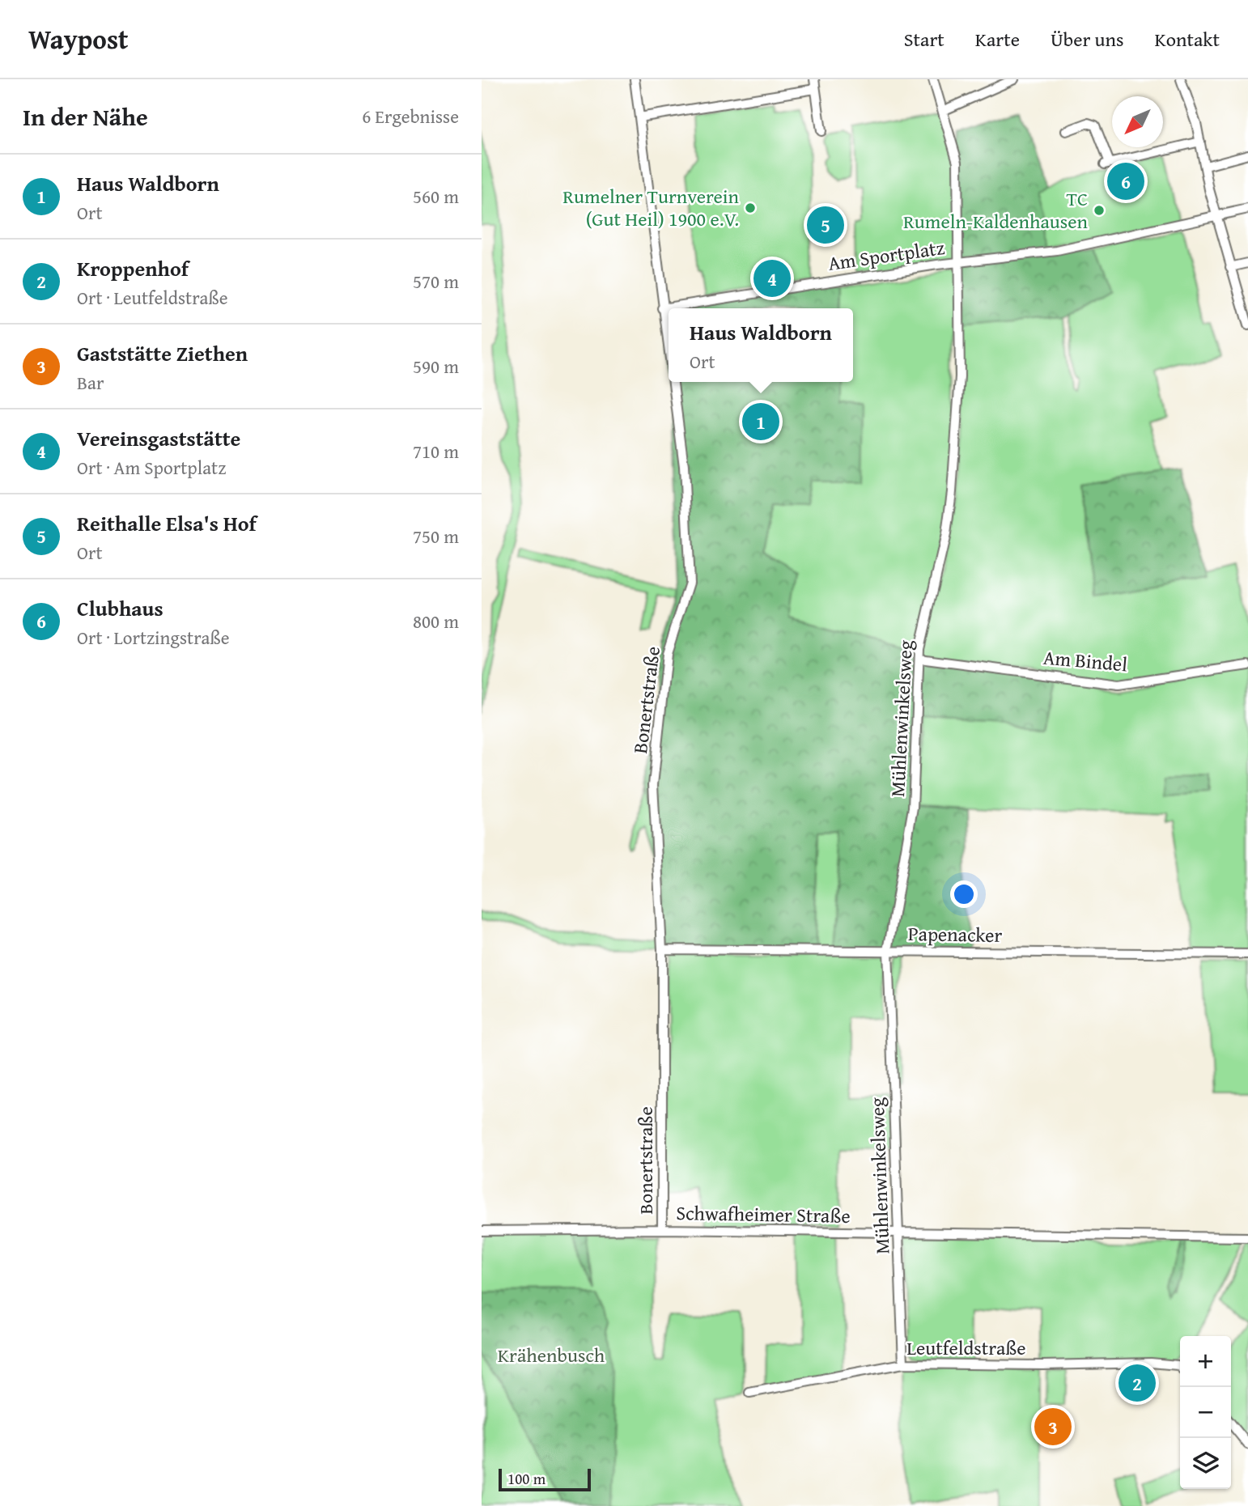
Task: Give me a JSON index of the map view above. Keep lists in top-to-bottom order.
{
  "streets": {
    "street": [
      "Am Sportplatz",
      "Am Bindel",
      "Bonertstraße",
      "Mühlenwinkelsweg",
      "Papenacker",
      "Schwafheimer Straße",
      "Leutfeldstraße"
    ]
  },
  "crossings": [
    ["Am Sportplatz", "Bonertstraße"],
    ["Am Sportplatz", "Mühlenwinkelsweg"],
    ["Am Bindel", "Mühlenwinkelsweg"],
    ["Bonertstraße", "Papenacker"],
    ["Bonertstraße", "Schwafheimer Straße"],
    ["Mühlenwinkelsweg", "Papenacker"],
    ["Mühlenwinkelsweg", "Schwafheimer Straße"],
    ["Mühlenwinkelsweg", "Leutfeldstraße"]
  ],
  "parks": ["Krähenbusch"],
  "places": ["Rumelner Turnverein (Gut Heil) 1900 e.V.", "TC Rumeln-Kaldenhausen"],
  "scale_bar": "100 m",
  "north": "bottom left",
  "page": {
    "header": "Waypost",
    "nav": [
      "Start",
      "Karte",
      "Über uns",
      "Kontakt"
    ],
    "heading": ["In der Nähe", "6 Ergebnisse"],
    "list": [
      {
        "mark": "1",
        "name": "Haus Waldborn",
        "note": "Ort",
        "value": "560 m"
      },
      {
        "mark": "2",
        "name": "Kroppenhof",
        "note": "Ort · Leutfeldstraße",
        "value": "570 m"
      },
      {
        "mark": "3",
        "name": "Gaststätte Ziethen",
        "note": "Bar",
        "value": "590 m"
      },
      {
        "mark": "4",
        "name": "Vereinsgaststätte",
        "note": "Ort · Am Sportplatz",
        "value": "710 m"
      },
      {
        "mark": "5",
        "name": "Reithalle Elsa's Hof",
        "note": "Ort",
        "value": "750 m"
      },
      {
        "mark": "6",
        "name": "Clubhaus",
        "note": "Ort · Lortzingstraße",
        "value": "800 m"
      }
    ],
    "pins": [
      "6",
      "5",
      "4",
      "1",
      "2",
      "3"
    ],
    "popup": ["Haus Waldborn", "Ort"],
    "map_buttons": ["+", "−"],
    "scale": "100 m"
  }
}
